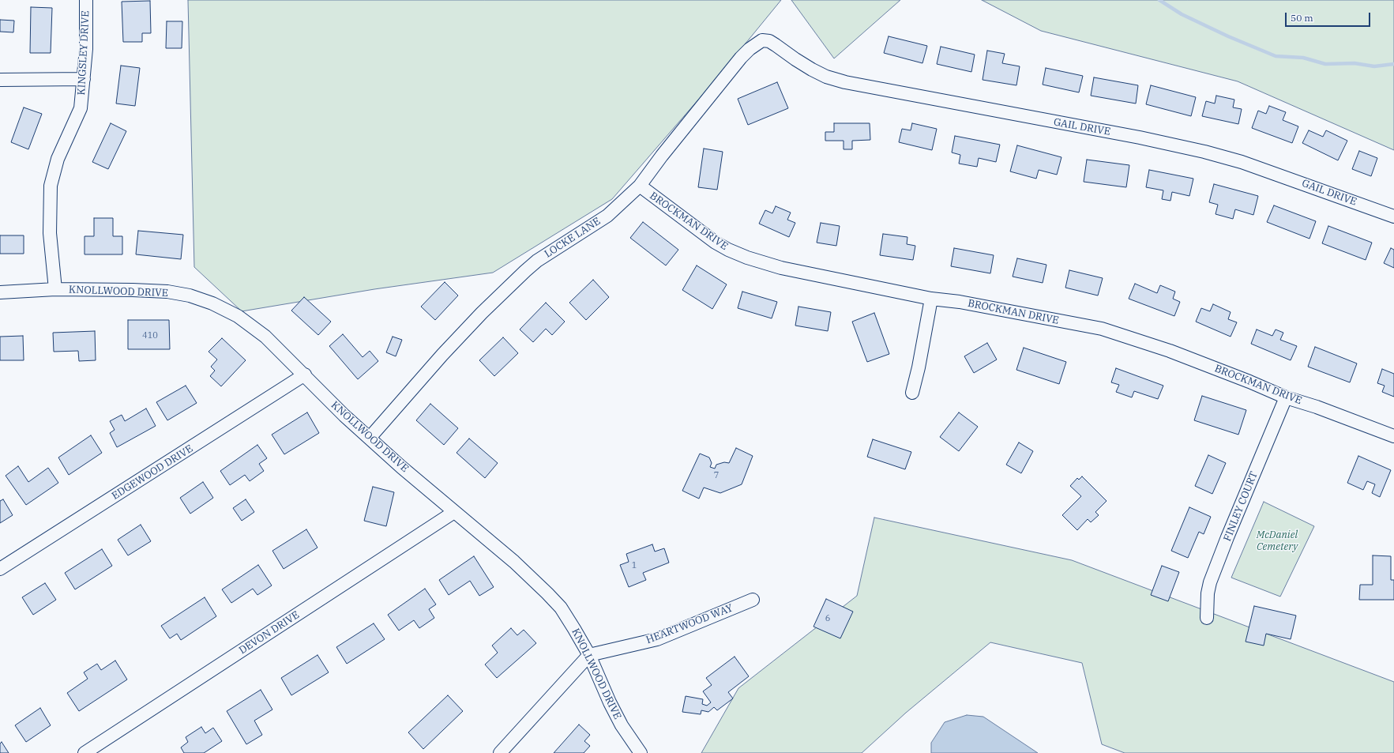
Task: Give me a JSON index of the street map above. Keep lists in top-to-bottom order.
{
  "streets": {
    "street": [
      "KINGSLEY DRIVE",
      "GAIL DRIVE",
      "BROCKMAN DRIVE",
      "LOCKE LANE",
      "KNOLLWOOD DRIVE",
      "EDGEWOOD DRIVE",
      "FINLEY COURT",
      "HEARTWOOD WAY",
      "DEVON DRIVE"
    ]
  },
  "crossings": [
    ["KINGSLEY DRIVE", "KNOLLWOOD DRIVE"],
    ["GAIL DRIVE", "LOCKE LANE"],
    ["BROCKMAN DRIVE", "LOCKE LANE"],
    ["BROCKMAN DRIVE", "FINLEY COURT"],
    ["LOCKE LANE", "KNOLLWOOD DRIVE"],
    ["KNOLLWOOD DRIVE", "EDGEWOOD DRIVE"],
    ["KNOLLWOOD DRIVE", "HEARTWOOD WAY"],
    ["KNOLLWOOD DRIVE", "DEVON DRIVE"]
  ],
  "parks": ["McDaniel Cemetery"],
  "house_numbers": [
    "410",
    "7",
    "1",
    "6"
  ],
  "scale_bar": "50 m"
}
